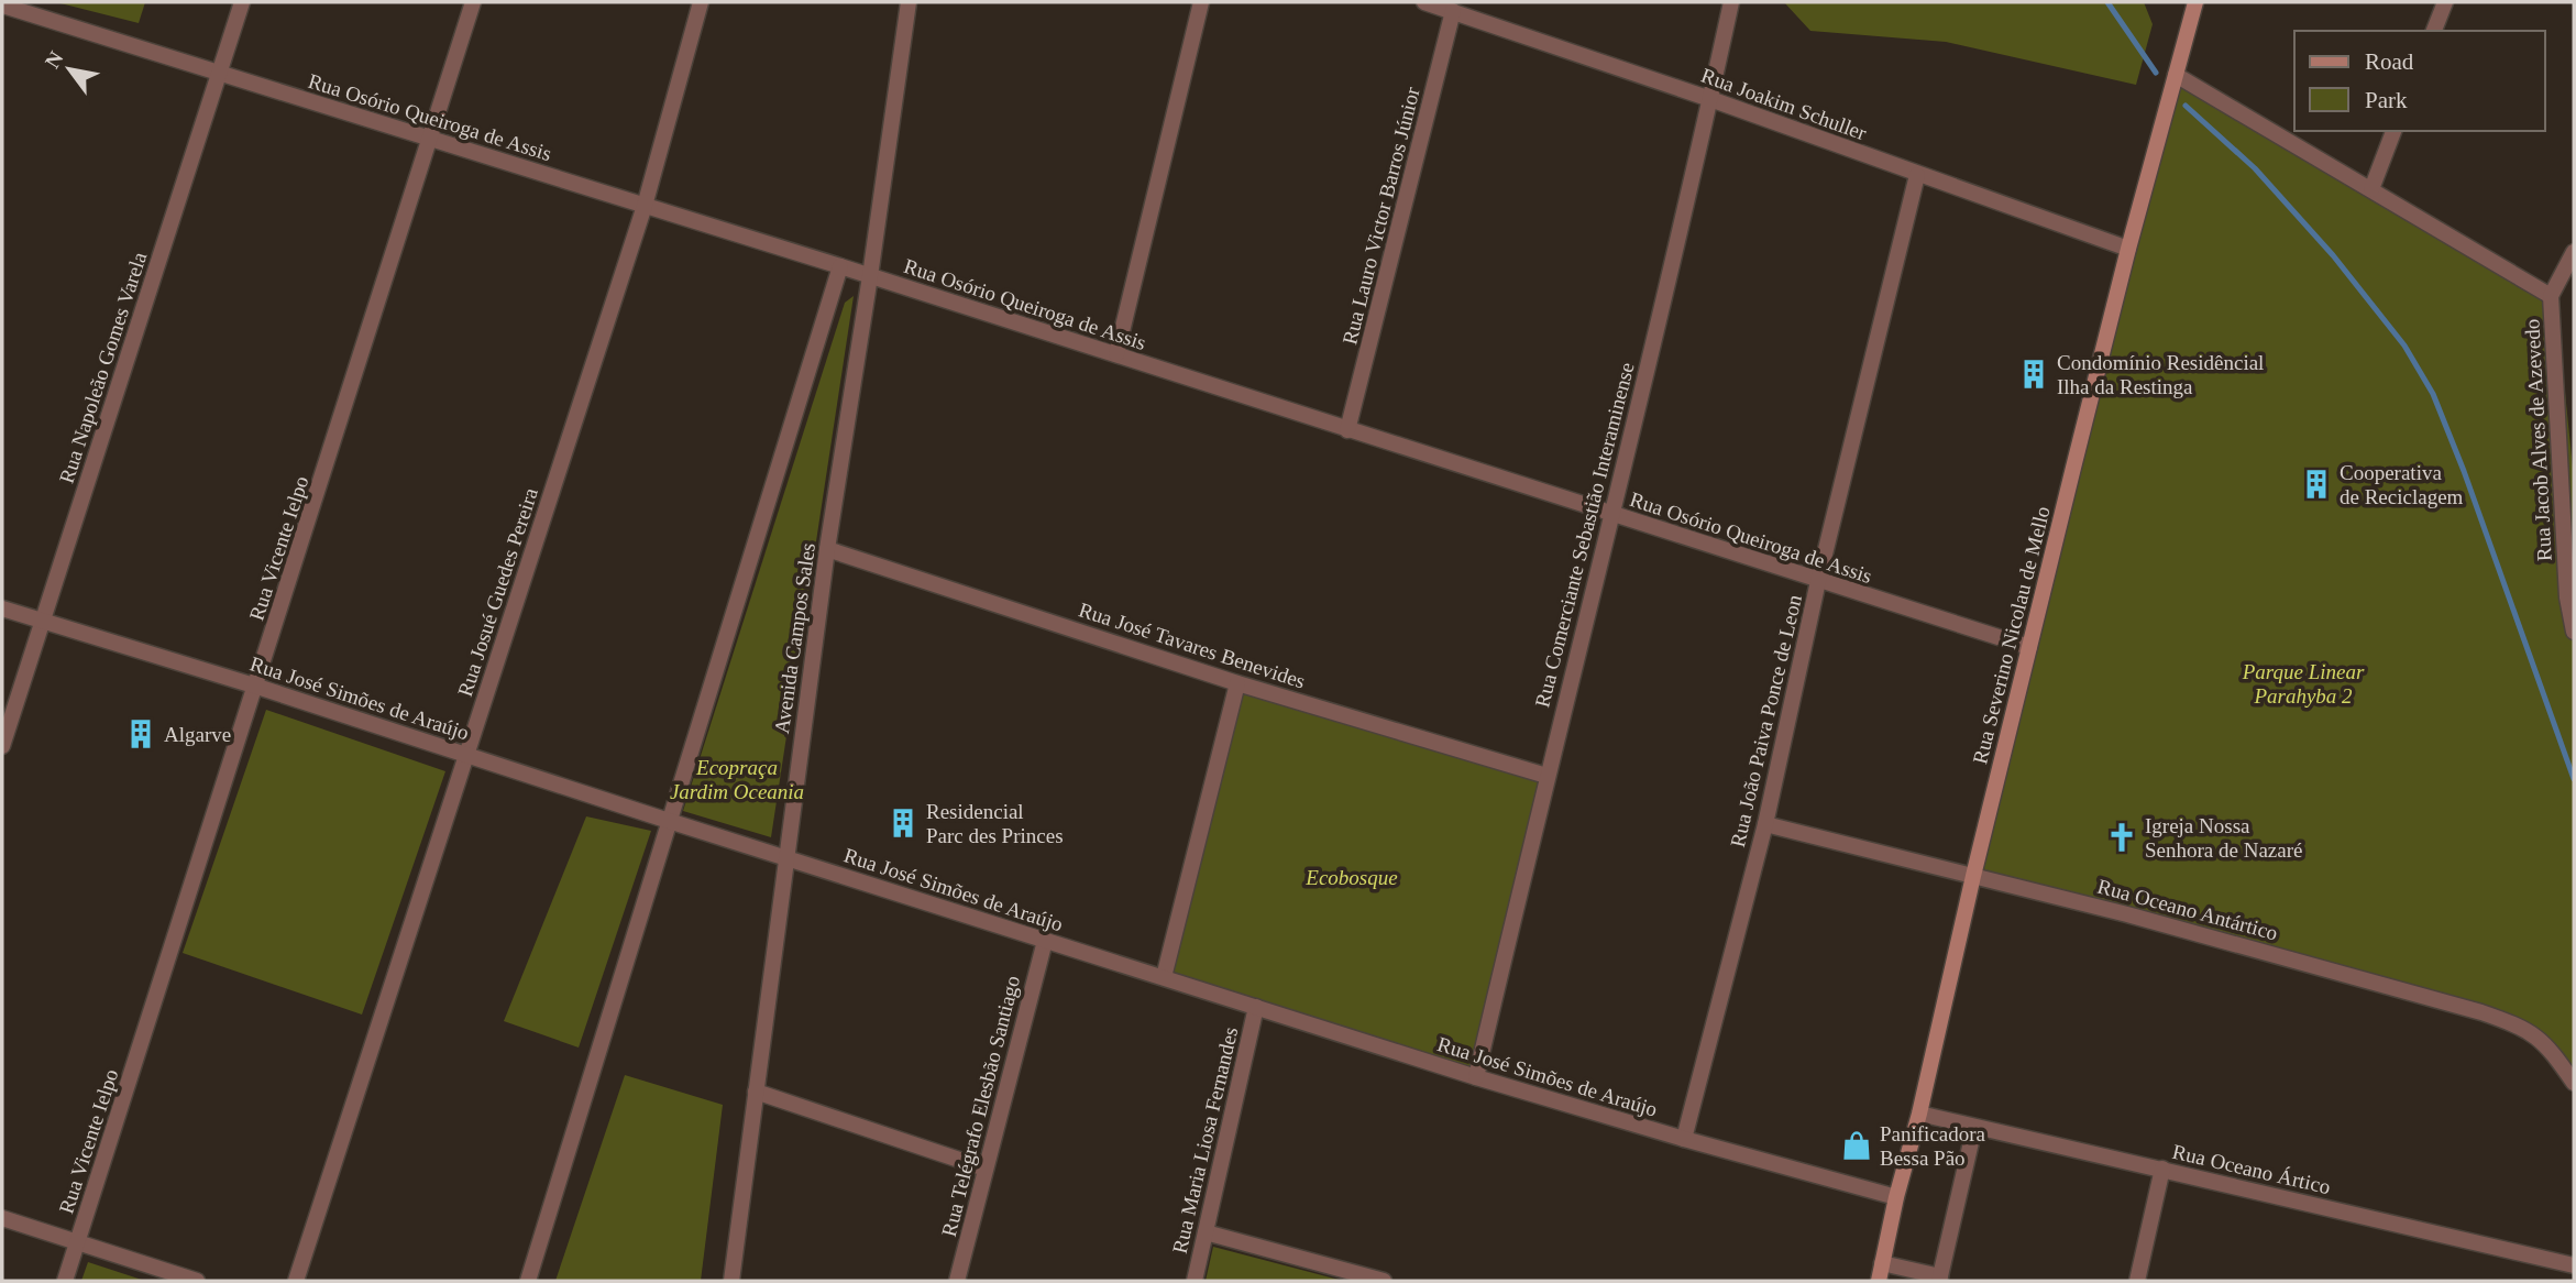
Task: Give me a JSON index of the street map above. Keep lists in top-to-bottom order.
{
  "streets": {
    "main road": ["Rua Severino Nicolau de Mello"],
    "street": [
      "Rua Joakim Schuller",
      "Rua Osório Queiroga de Assis",
      "Rua Lauro Victor Barros Júnior",
      "Rua Napoleão Gomes Varela",
      "Rua Jacob Alves de Azevedo",
      "Rua Comerciante Sebastião Interaminense",
      "Rua Vicente Ielpo",
      "Rua Josué Guedes Pereira",
      "Avenida Campos Sales",
      "Rua José Tavares Benevides",
      "Rua José Simões de Araújo",
      "Rua João Paiva Ponce de Leon",
      "Rua Oceano Antártico",
      "Rua Telégrafo Elesbão Santiago",
      "Rua Maria Liosa Fernandes",
      "Rua Oceano Ártico"
    ]
  },
  "crossings": [
    ["Rua Joakim Schuller", "Rua Lauro Victor Barros Júnior"],
    ["Rua Joakim Schuller", "Rua Comerciante Sebastião Interaminense"],
    ["Rua Joakim Schuller", "Rua Severino Nicolau de Mello"],
    ["Rua Joakim Schuller", "Rua João Paiva Ponce de Leon"],
    ["Rua Osório Queiroga de Assis", "Rua Lauro Victor Barros Júnior"],
    ["Rua Osório Queiroga de Assis", "Rua Napoleão Gomes Varela"],
    ["Rua Osório Queiroga de Assis", "Rua Comerciante Sebastião Interaminense"],
    ["Rua Osório Queiroga de Assis", "Rua Vicente Ielpo"],
    ["Rua Osório Queiroga de Assis", "Rua Josué Guedes Pereira"],
    ["Rua Osório Queiroga de Assis", "Rua Severino Nicolau de Mello"],
    ["Rua Osório Queiroga de Assis", "Avenida Campos Sales"],
    ["Rua Osório Queiroga de Assis", "Rua João Paiva Ponce de Leon"],
    ["Rua Napoleão Gomes Varela", "Rua José Simões de Araújo"],
    ["Rua Comerciante Sebastião Interaminense", "Rua José Tavares Benevides"],
    ["Rua Comerciante Sebastião Interaminense", "Rua José Simões de Araújo"],
    ["Rua Vicente Ielpo", "Rua José Simões de Araújo"],
    ["Rua Josué Guedes Pereira", "Rua José Simões de Araújo"],
    ["Rua Severino Nicolau de Mello", "Rua José Simões de Araújo"],
    ["Rua Severino Nicolau de Mello", "Rua Oceano Antártico"],
    ["Rua Severino Nicolau de Mello", "Rua Oceano Ártico"],
    ["Avenida Campos Sales", "Rua José Tavares Benevides"],
    ["Avenida Campos Sales", "Rua José Simões de Araújo"],
    ["Rua José Simões de Araújo", "Rua João Paiva Ponce de Leon"],
    ["Rua José Simões de Araújo", "Rua Telégrafo Elesbão Santiago"],
    ["Rua José Simões de Araújo", "Rua Maria Liosa Fernandes"],
    ["Rua João Paiva Ponce de Leon", "Rua Oceano Antártico"]
  ],
  "parks": ["Parque Linear Parahyba 2", "Ecopraça Jardim Oceania", "Ecobosque"],
  "places": {
    "building": [
      "Condomínio Residêncial Ilha da Restinga",
      "Cooperativa de Reciclagem",
      "Algarve",
      "Residencial Parc des Princes"
    ],
    "church": ["Igreja Nossa Senhora de Nazaré"],
    "shop": ["Panificadora Bessa Pão"]
  },
  "legend": ["Road", "Park"],
  "north": "top left"
}
